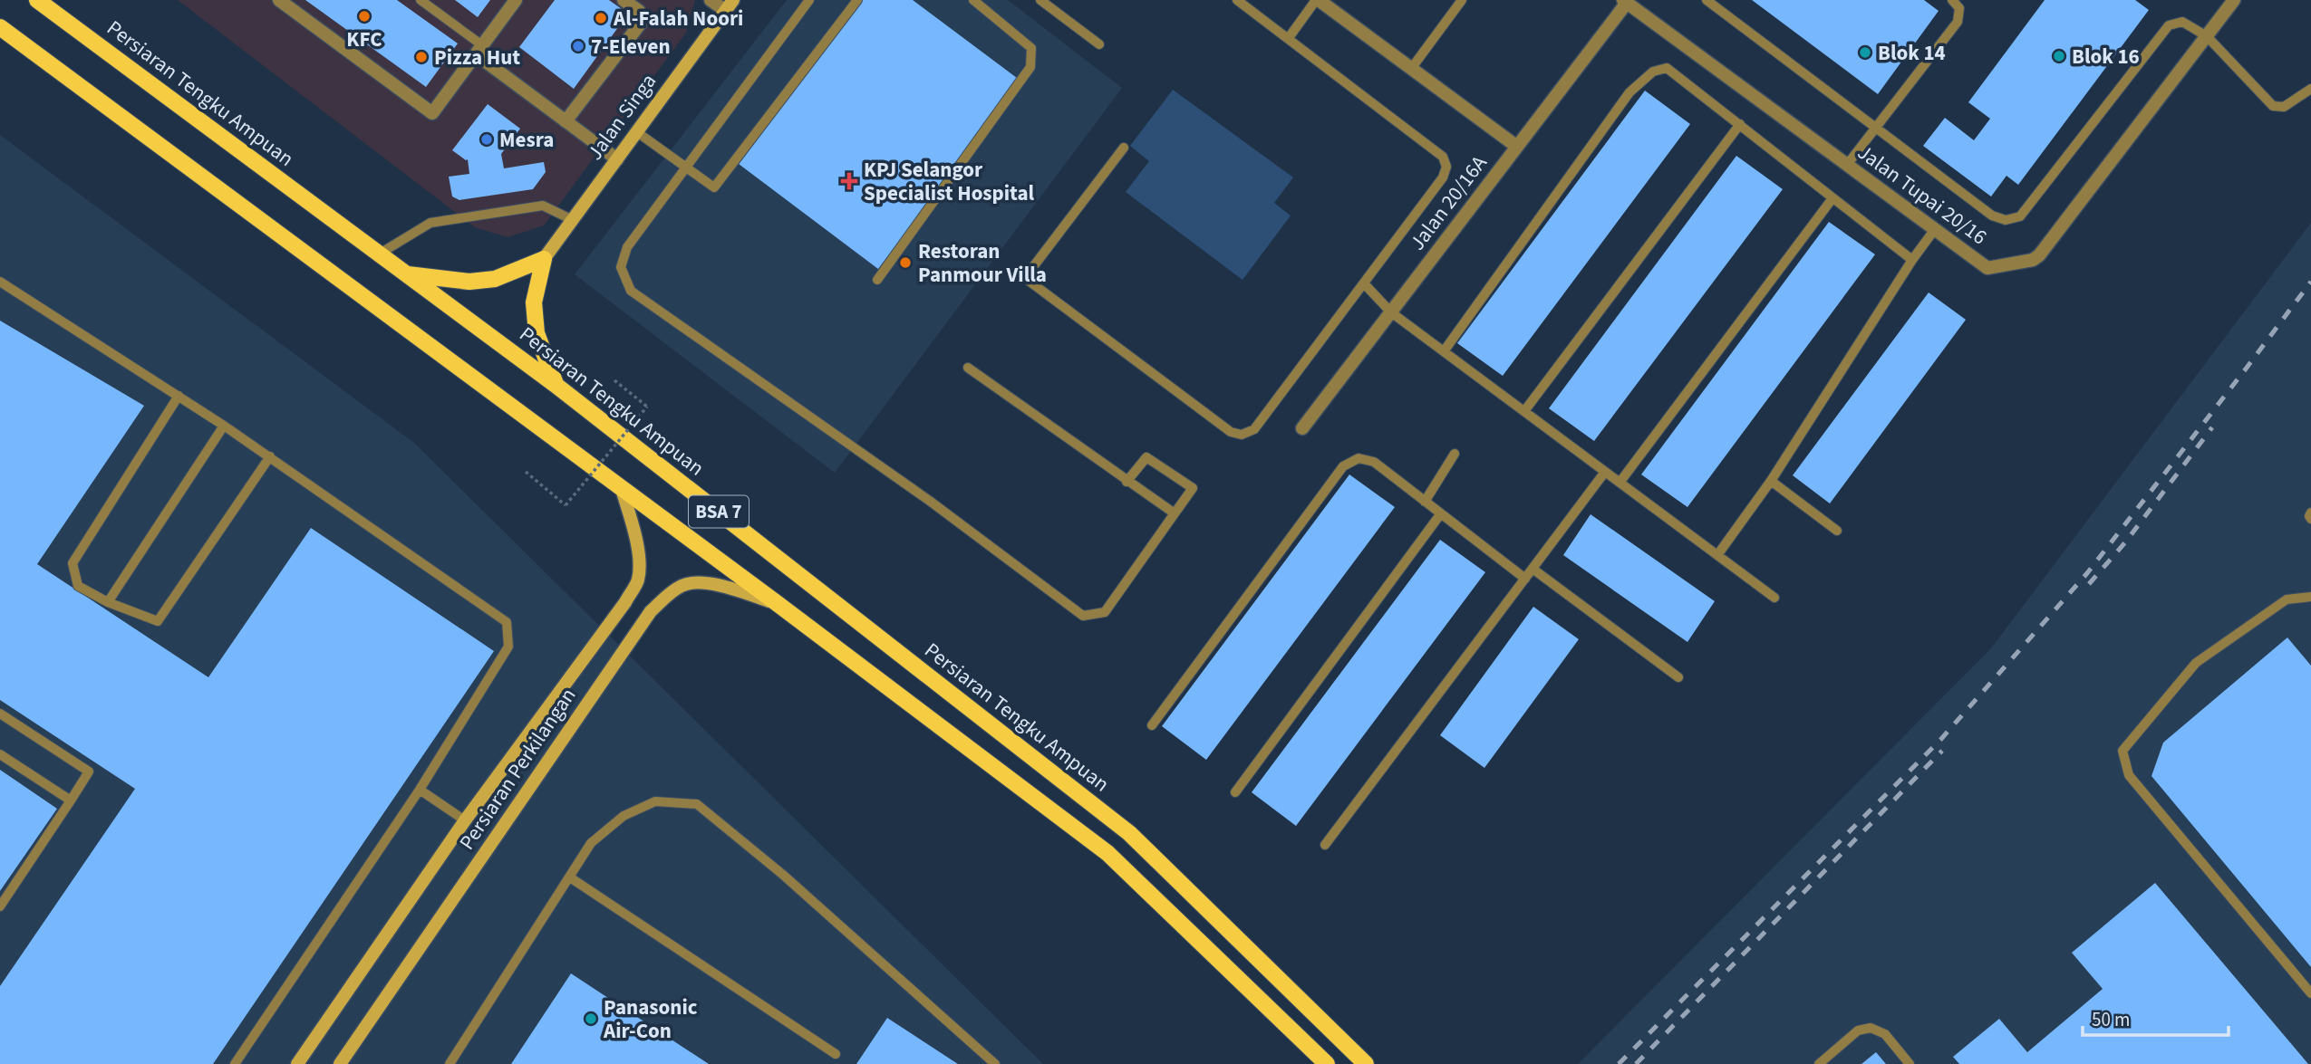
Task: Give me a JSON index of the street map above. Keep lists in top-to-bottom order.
{
  "streets": {
    "main road": [
      "Persiaran Tengku Ampuan",
      "Jalan Singa",
      "BSA 7",
      "Persiaran Perkilangan"
    ],
    "street": ["Jalan Tupai 20/16", "Jalan 20/16A"]
  },
  "crossings": [
    ["Jalan Tupai 20/16", "Jalan 20/16A"],
    ["BSA 7", "Persiaran Perkilangan"]
  ],
  "places": {
    "other": [
      "KFC",
      "Al-Falah Noori",
      "7-Eleven",
      "Blok 14",
      "Blok 16",
      "Pizza Hut",
      "Mesra",
      "Restoran Panmour Villa",
      "Panasonic Air-Con"
    ],
    "health": ["KPJ Selangor Specialist Hospital"]
  },
  "scale_bar": "50 m"
}
